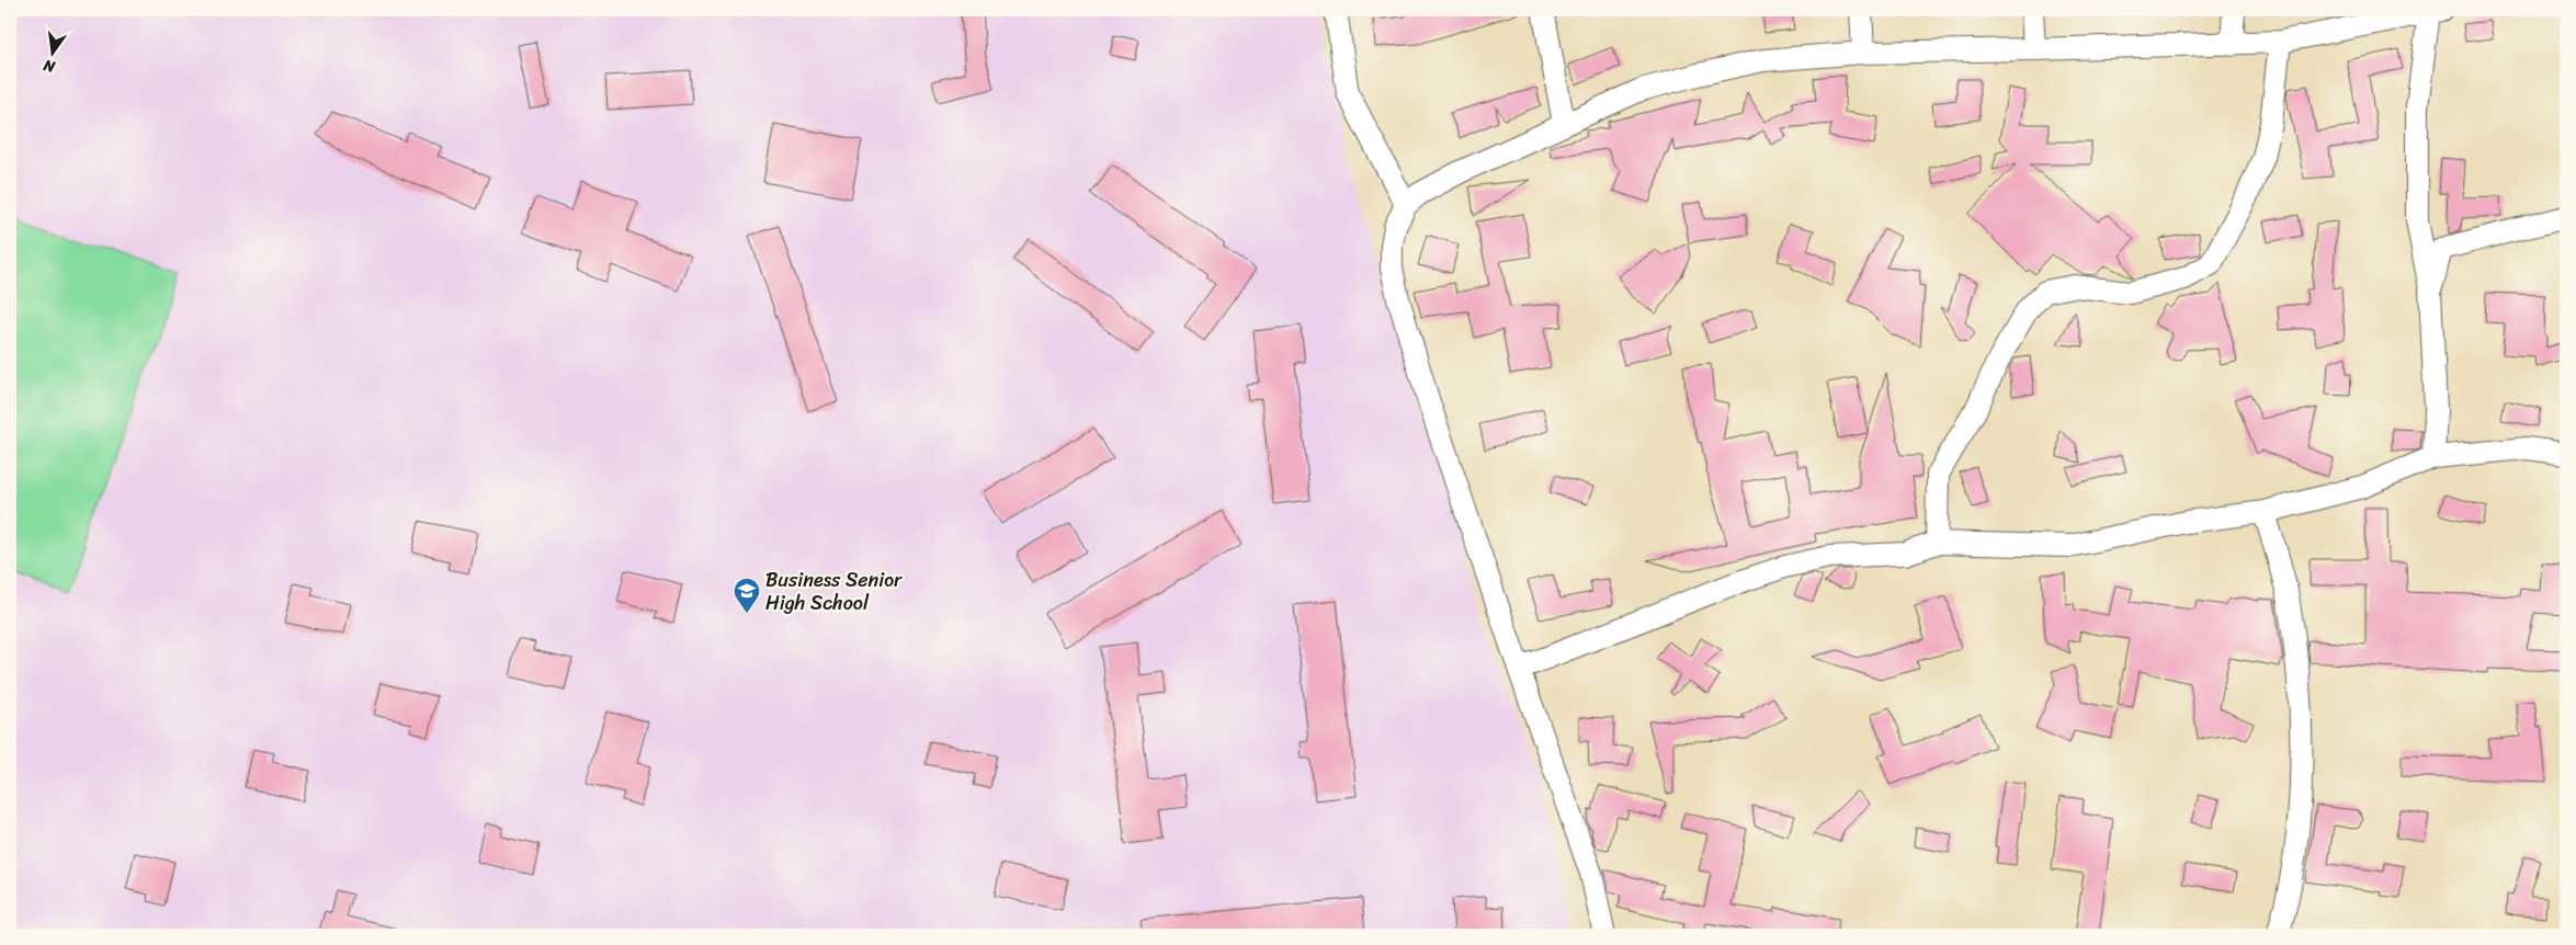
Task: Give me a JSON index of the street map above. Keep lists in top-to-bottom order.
{
  "places": {
    "school or university": ["Business Senior High School"]
  },
  "north": "bottom"
}
